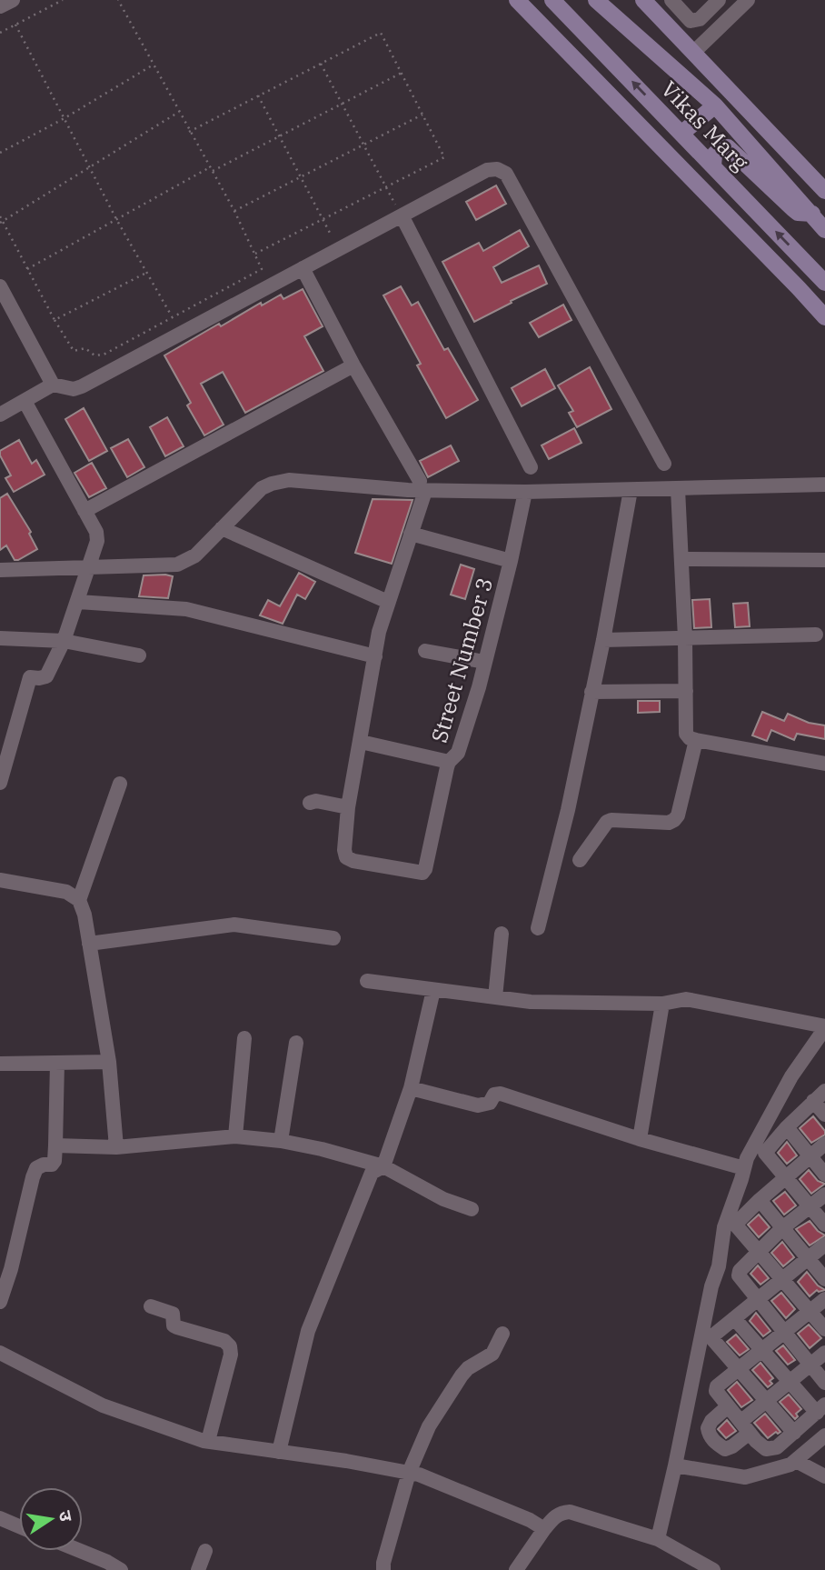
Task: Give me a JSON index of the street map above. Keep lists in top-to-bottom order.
{
  "streets": {
    "main road": ["Vikas Marg"],
    "street": ["Street Number 3"]
  },
  "north": "right"
}
